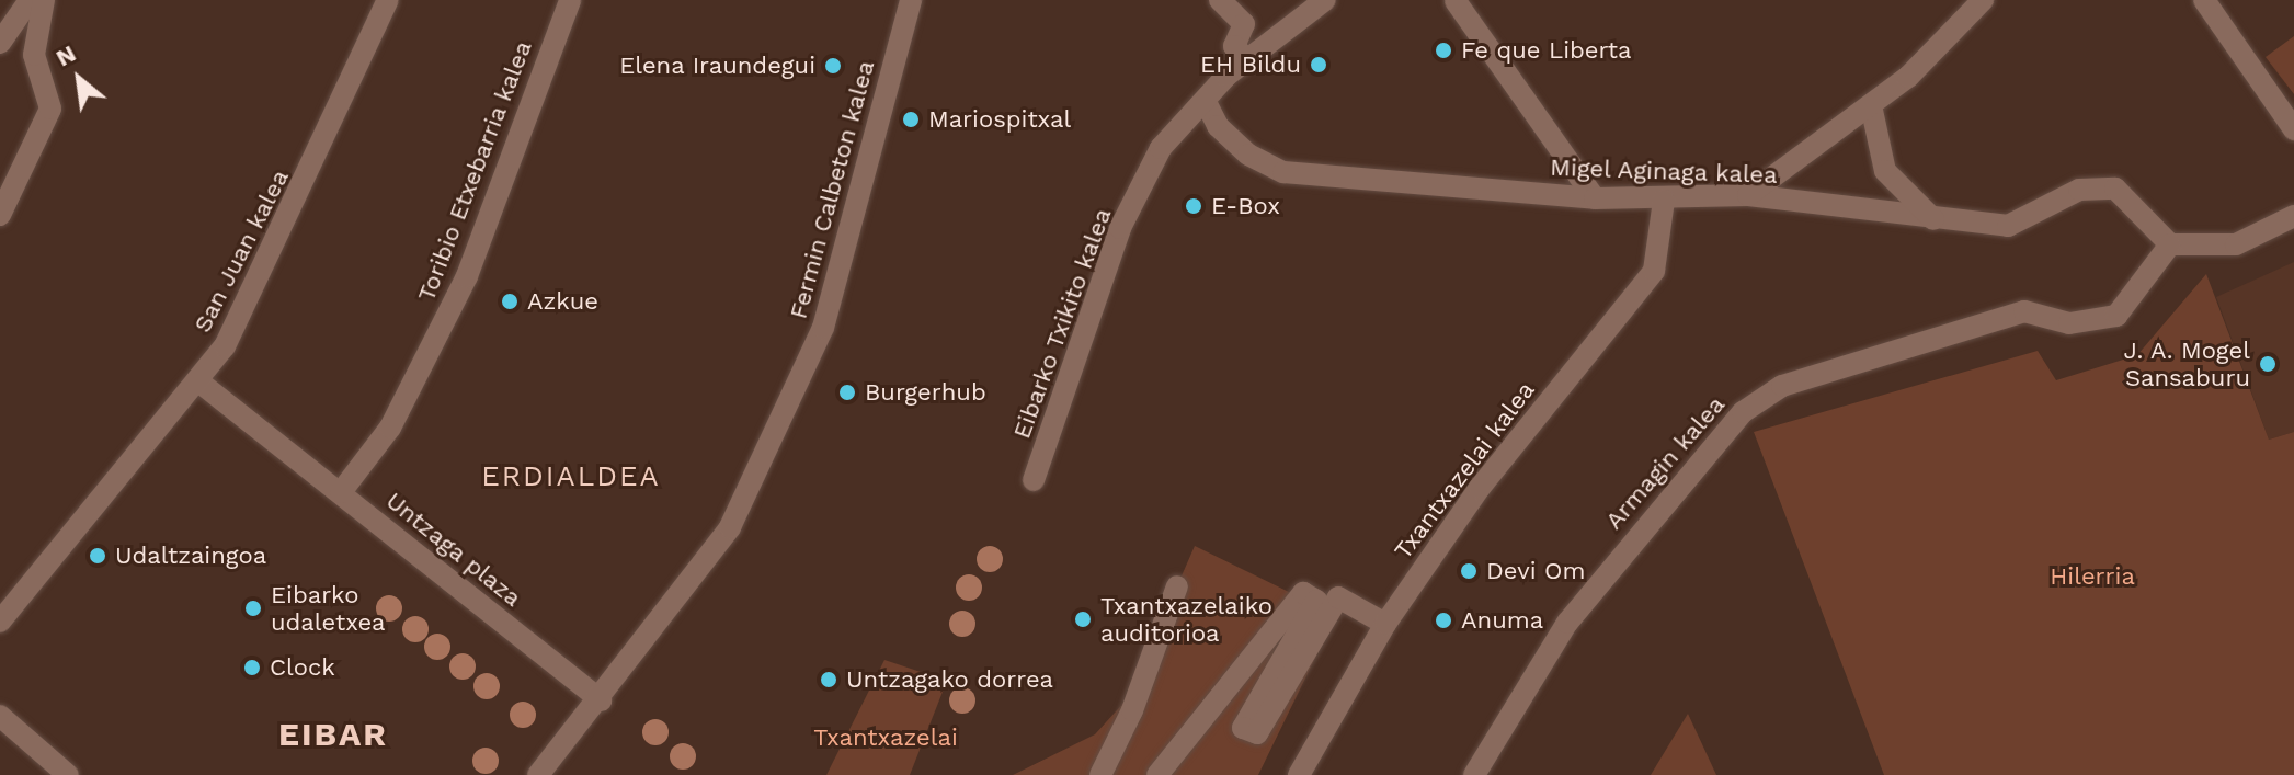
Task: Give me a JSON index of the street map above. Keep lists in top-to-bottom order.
{
  "streets": {
    "street": [
      "Toribio Etxebarria kalea",
      "Migel Aginaga kalea",
      "Fermin Calbeton kalea",
      "San Juan kalea",
      "Eibarko Txikito kalea",
      "Armagin kalea",
      "Txantxazelai kalea",
      "Untzaga plaza"
    ]
  },
  "crossings": [
    ["Toribio Etxebarria kalea", "Untzaga plaza"],
    ["Migel Aginaga kalea", "Eibarko Txikito kalea"],
    ["Migel Aginaga kalea", "Armagin kalea"],
    ["Migel Aginaga kalea", "Txantxazelai kalea"],
    ["Fermin Calbeton kalea", "Untzaga plaza"],
    ["San Juan kalea", "Untzaga plaza"]
  ],
  "districts": ["ERDIALDEA", "EIBAR"],
  "parks": ["Hilerria", "Txantxazelai"],
  "places": [
    "Fe que Liberta",
    "EH Bildu",
    "Elena Iraundegui",
    "Mariospitxal",
    "E-Box",
    "Azkue",
    "J. A. Mogel Sansaburu",
    "Burgerhub",
    "Udaltzaingoa",
    "Devi Om",
    "Eibarko udaletxea",
    "Txantxazelaiko auditorioa",
    "Anuma",
    "Clock",
    "Untzagako dorrea"
  ],
  "north": "top left"
}
